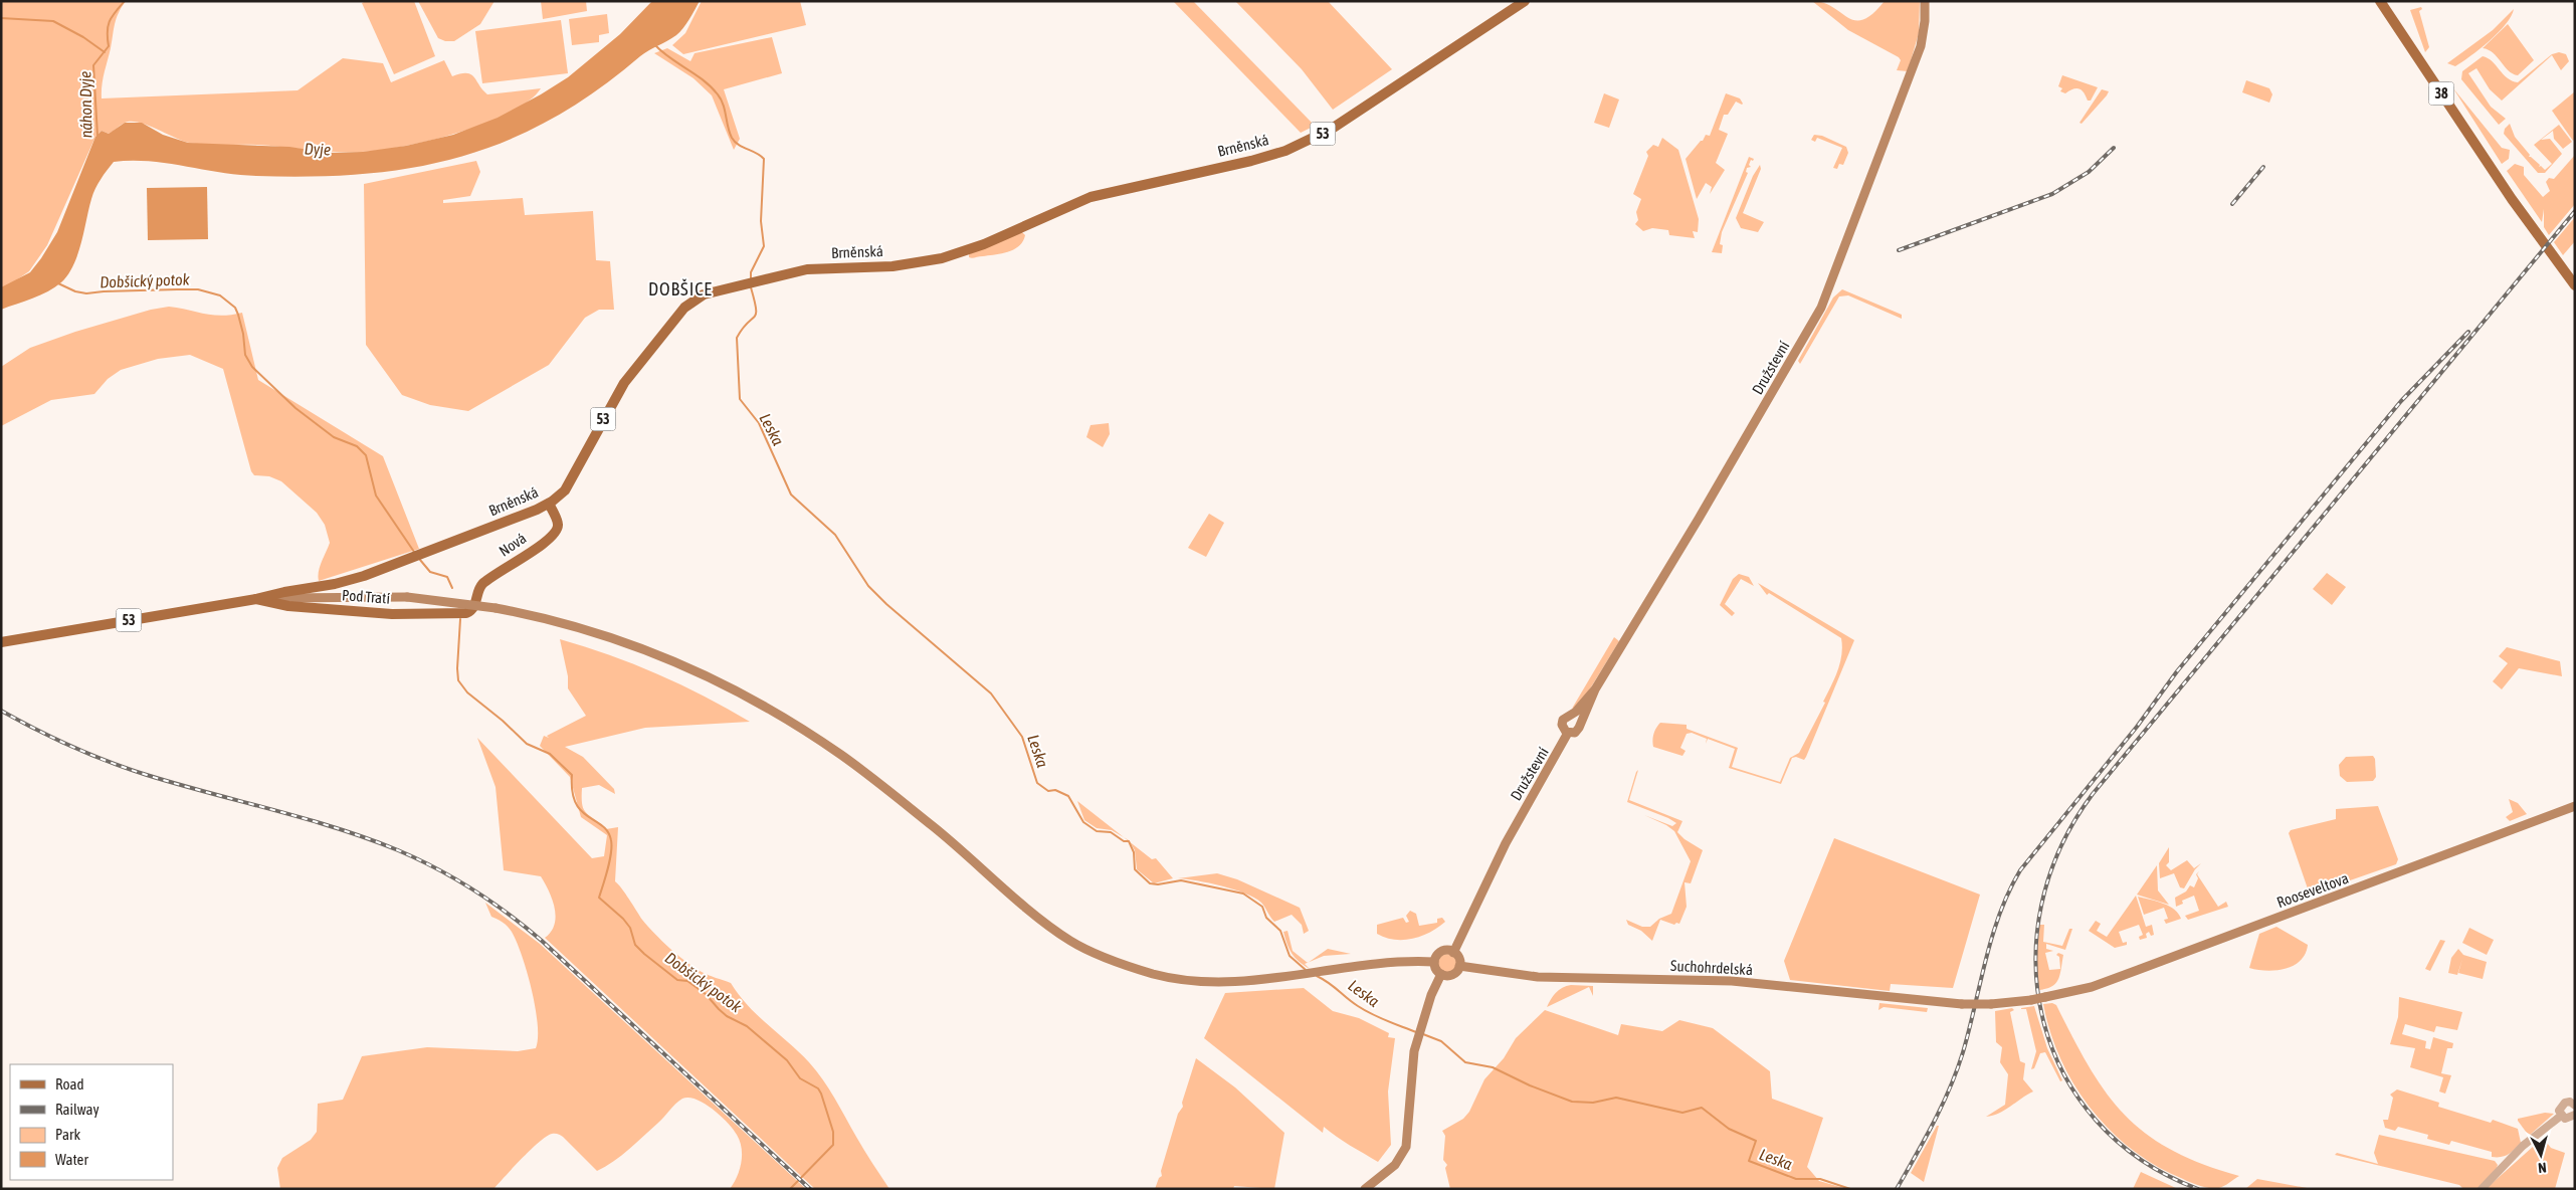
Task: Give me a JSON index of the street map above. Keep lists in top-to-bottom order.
{
  "streets": {
    "main road": [
      "38",
      "53",
      "Brněnská",
      "Družstevní",
      "Nová",
      "Pod Tratí",
      "Rooseveltova",
      "Suchohrdelská"
    ]
  },
  "crossings": [
    ["53", "Brněnská"],
    ["53", "Pod Tratí"],
    ["Brněnská", "Nová"],
    ["Brněnská", "Pod Tratí"],
    ["Družstevní", "Suchohrdelská"],
    ["Nová", "Pod Tratí"],
    ["Rooseveltova", "Suchohrdelská"]
  ],
  "districts": ["DOBŠICE"],
  "water": [
    "náhon Dyje",
    "Dyje",
    "Dobšický potok",
    "Leska"
  ],
  "legend": [
    "Road",
    "Railway",
    "Park",
    "Water"
  ],
  "north": "bottom"
}
